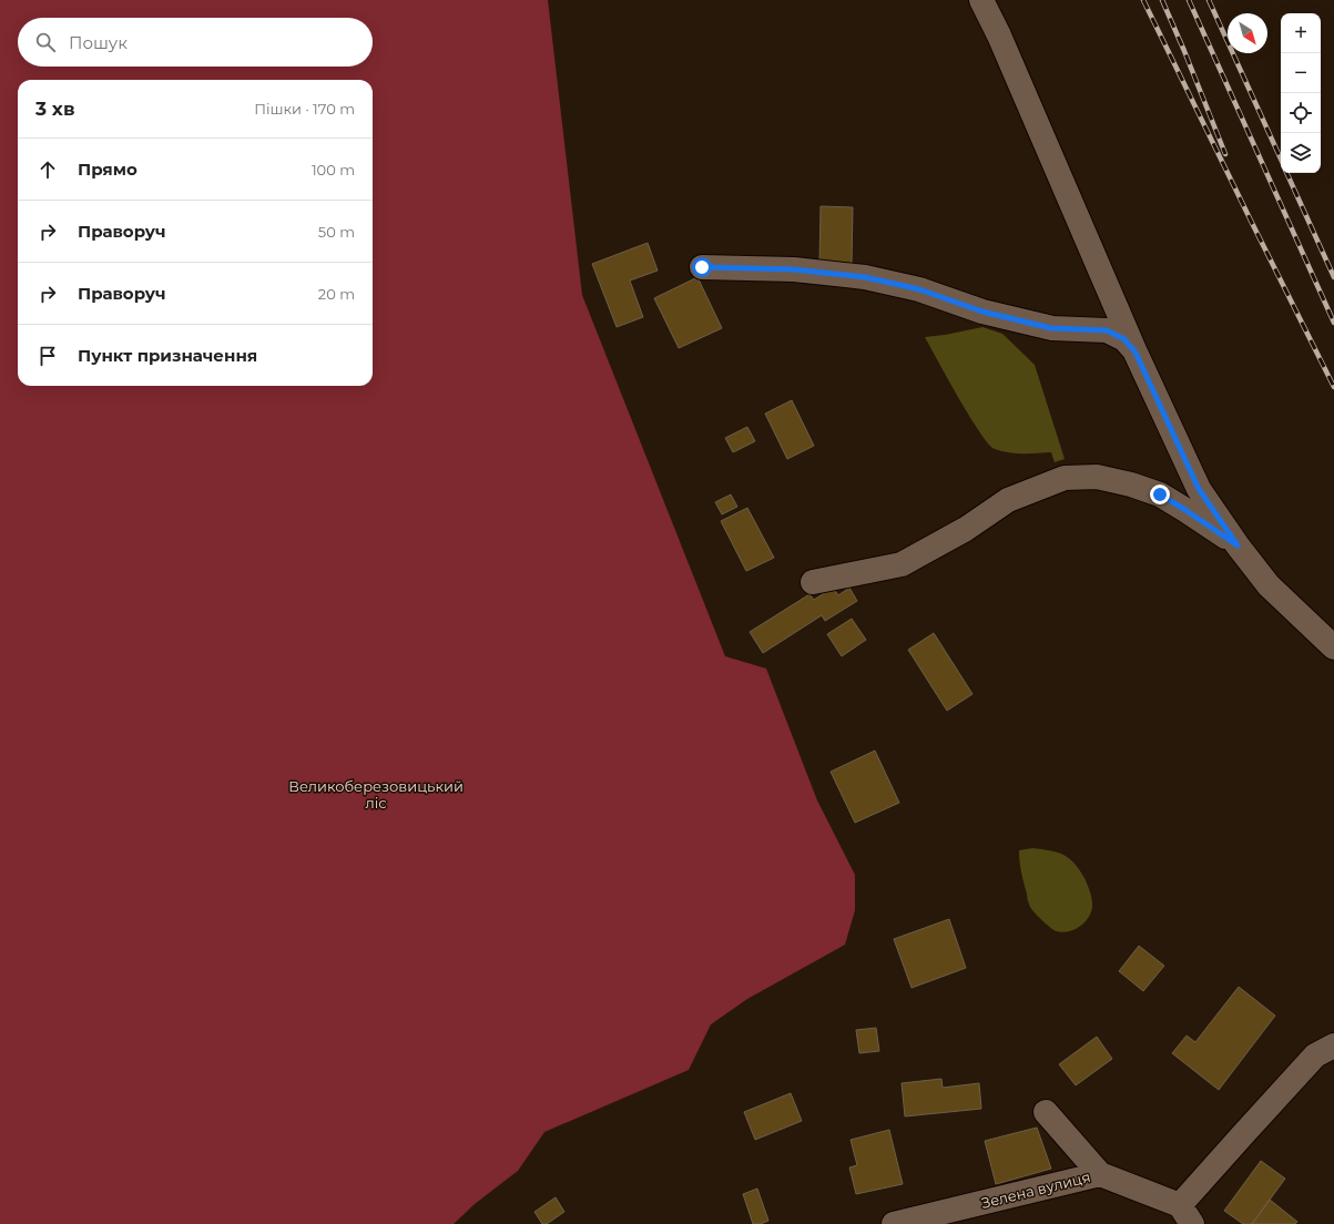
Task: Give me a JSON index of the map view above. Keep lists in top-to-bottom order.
{
  "streets": {
    "street": ["Зелена вулиця"]
  },
  "parks": ["Великоберезовицький ліс"],
  "north": "bottom right",
  "page": {
    "map_buttons": ["+", "−"],
    "search": "Пошук",
    "heading": ["3 хв", "Пішки · 170 m"],
    "list": [
      ["Прямо", "100 m"],
      ["Праворуч", "50 m"],
      ["Праворуч", "20 m"],
      "Пункт призначення"
    ]
  }
}
